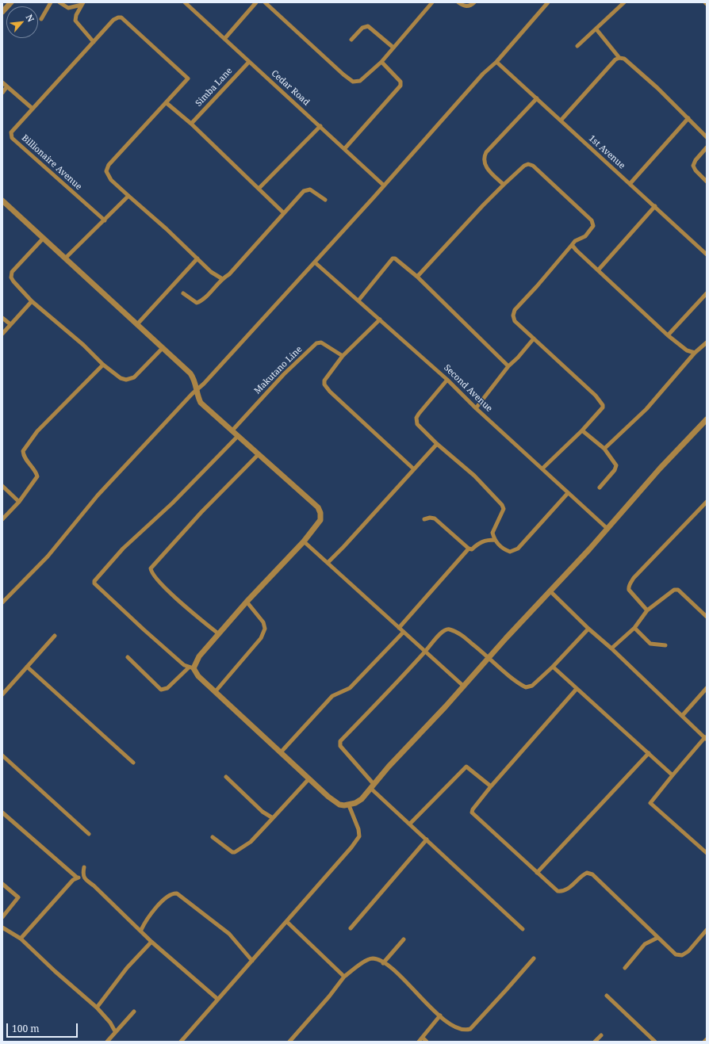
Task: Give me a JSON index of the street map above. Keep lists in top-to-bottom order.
{
  "streets": {
    "street": [
      "Simba Lane",
      "Cedar Road",
      "1st Avenue",
      "Billionaire Avenue",
      "Makutano Line",
      "Second Avenue"
    ]
  },
  "crossings": [
    ["Simba Lane", "Cedar Road"]
  ],
  "scale_bar": "100 m",
  "north": "top right"
}
